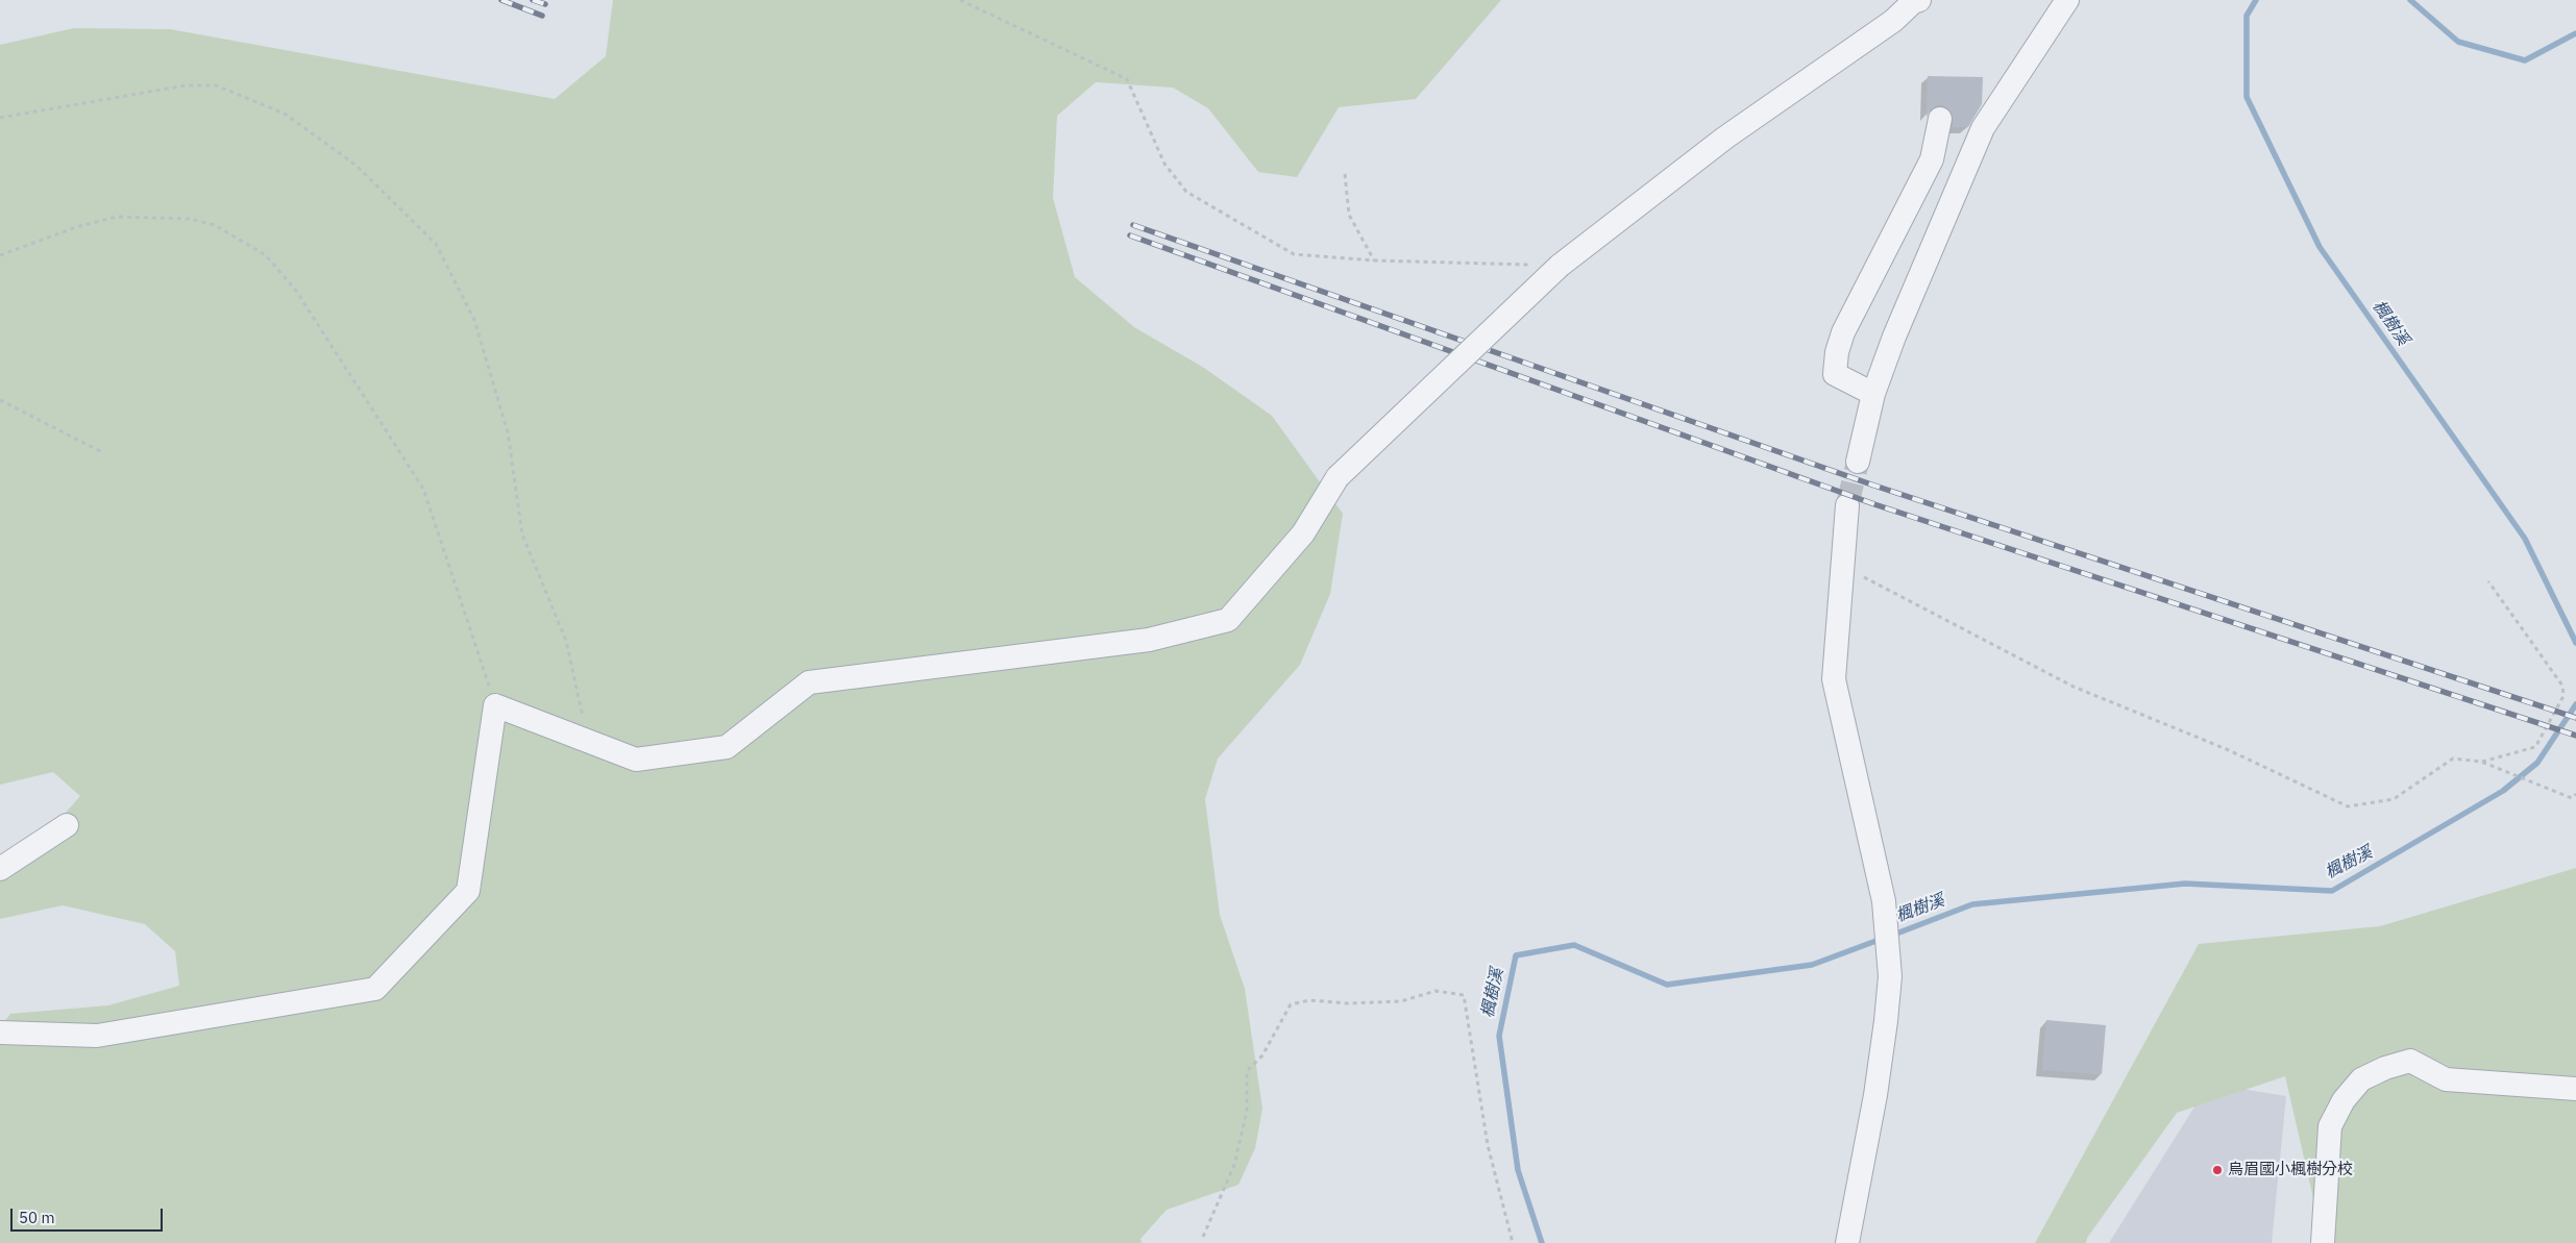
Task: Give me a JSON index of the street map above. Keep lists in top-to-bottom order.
{
  "water": ["楓樹溪"],
  "places": ["烏眉國小楓樹分校"],
  "scale_bar": "50 m"
}
